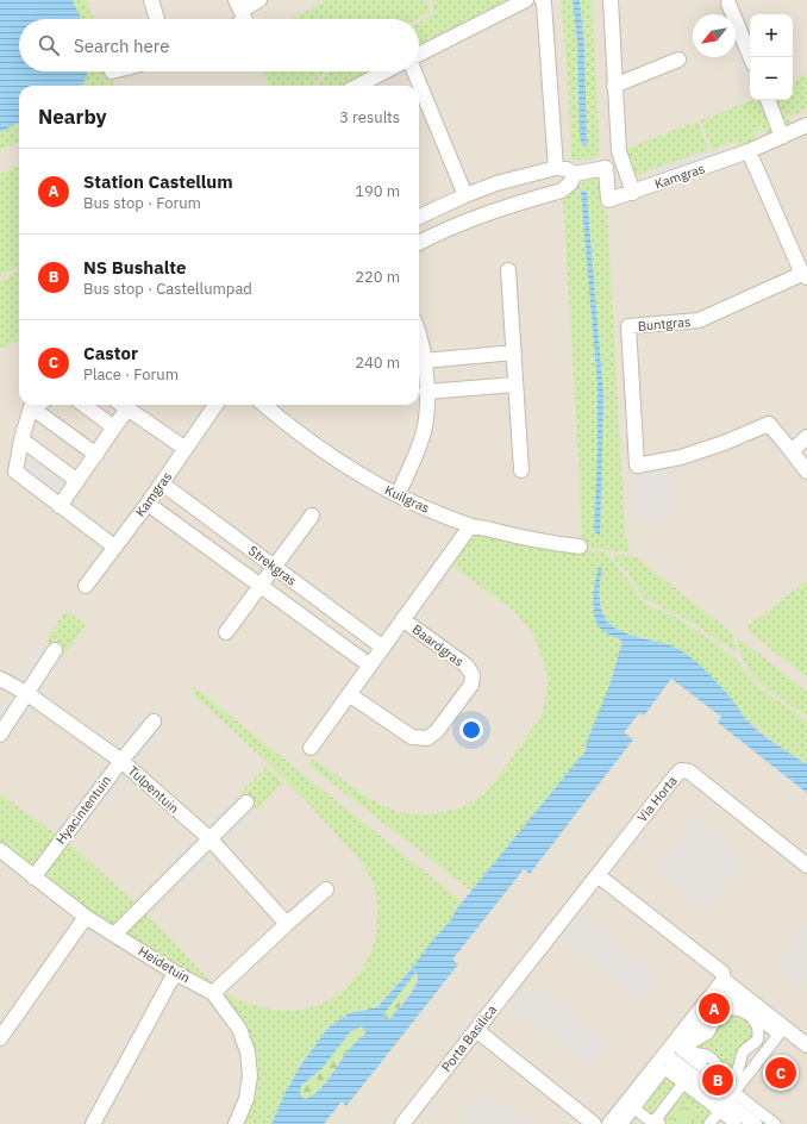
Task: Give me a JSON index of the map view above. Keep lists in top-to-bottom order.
{
  "streets": {
    "street": [
      "Kamgras",
      "Buntgras",
      "Kuilgras",
      "Strekgras",
      "Baardgras",
      "Tulpentuin",
      "Via Horta",
      "Hyacintentuin",
      "Heidetuin",
      "Porta Basilica"
    ]
  },
  "crossings": [
    ["Kamgras", "Strekgras"],
    ["Kuilgras", "Baardgras"],
    ["Strekgras", "Baardgras"],
    ["Tulpentuin", "Hyacintentuin"],
    ["Via Horta", "Porta Basilica"],
    ["Hyacintentuin", "Heidetuin"]
  ],
  "north": "bottom left",
  "page": {
    "map_buttons": ["+", "−"],
    "search": "Search here",
    "heading": ["Nearby", "3 results"],
    "list": [
      {
        "mark": "A",
        "name": "Station Castellum",
        "note": "Bus stop · Forum",
        "value": "190 m"
      },
      {
        "mark": "B",
        "name": "NS Bushalte",
        "note": "Bus stop · Castellumpad",
        "value": "220 m"
      },
      {
        "mark": "C",
        "name": "Castor",
        "note": "Place · Forum",
        "value": "240 m"
      }
    ],
    "pins": ["A", "C", "B"]
  }
}
